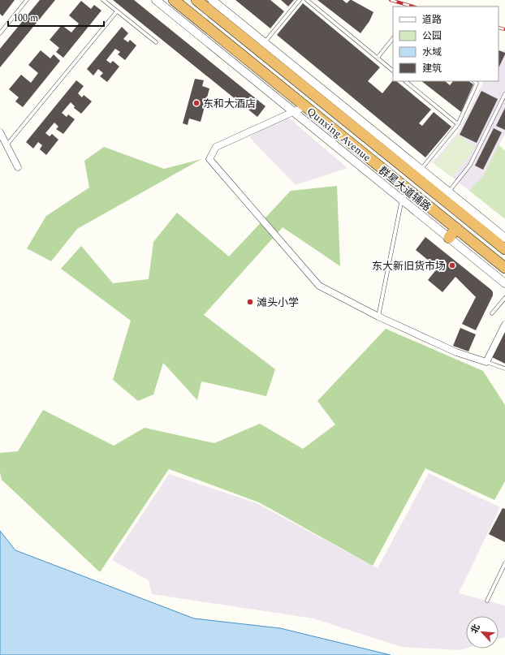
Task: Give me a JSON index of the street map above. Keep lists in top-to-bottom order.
{
  "streets": {
    "highway": ["Qunxing Avenue"],
    "street": ["群星大道辅路"]
  },
  "places": ["东和大酒店", "东大新旧货市场", "滩头小学"],
  "legend": [
    "道路",
    "公园",
    "水域",
    "建筑"
  ],
  "scale_bar": "100 m",
  "north": "top left"
}
